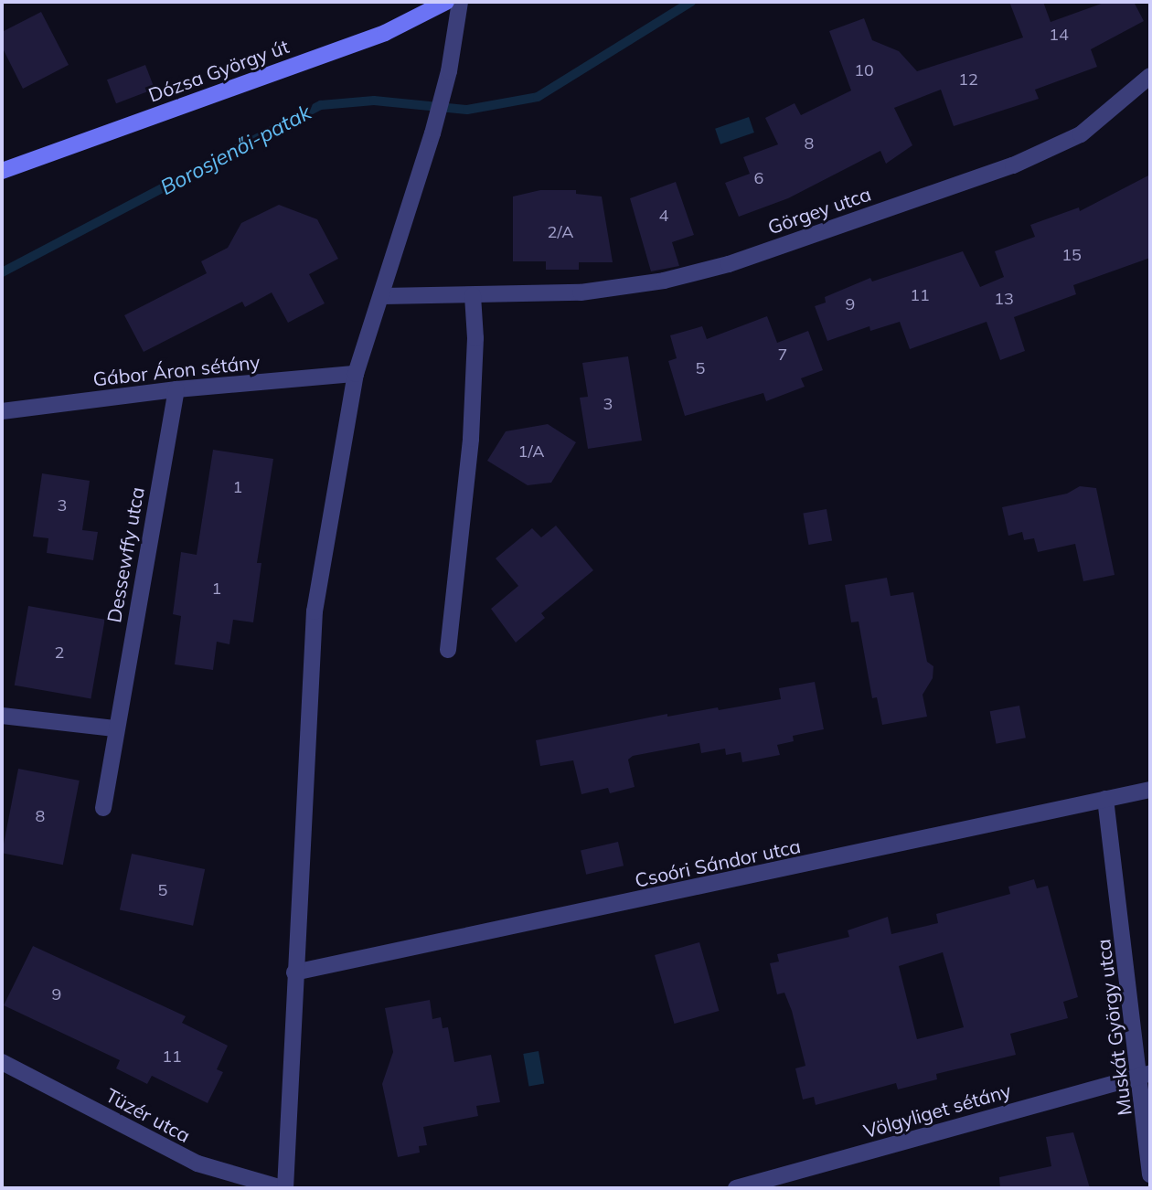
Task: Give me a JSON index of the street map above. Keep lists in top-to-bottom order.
{
  "streets": {
    "main road": ["Dózsa György út"],
    "street": [
      "Görgey utca",
      "Gábor Áron sétány",
      "Dessewffy utca",
      "Csoóri Sándor utca",
      "Muskát György utca",
      "Völgyliget sétány",
      "Tüzér utca"
    ]
  },
  "crossings": [
    ["Gábor Áron sétány", "Dessewffy utca"],
    ["Csoóri Sándor utca", "Muskát György utca"],
    ["Muskát György utca", "Völgyliget sétány"]
  ],
  "water": ["Borosjenői-patak"],
  "house_numbers": [
    "14",
    "10",
    "12",
    "8",
    "6",
    "4",
    "2/A",
    "15",
    "11",
    "13",
    "9",
    "7",
    "5",
    "3",
    "1/A",
    "1",
    "3",
    "1",
    "2",
    "8",
    "5",
    "9",
    "11"
  ]
}
